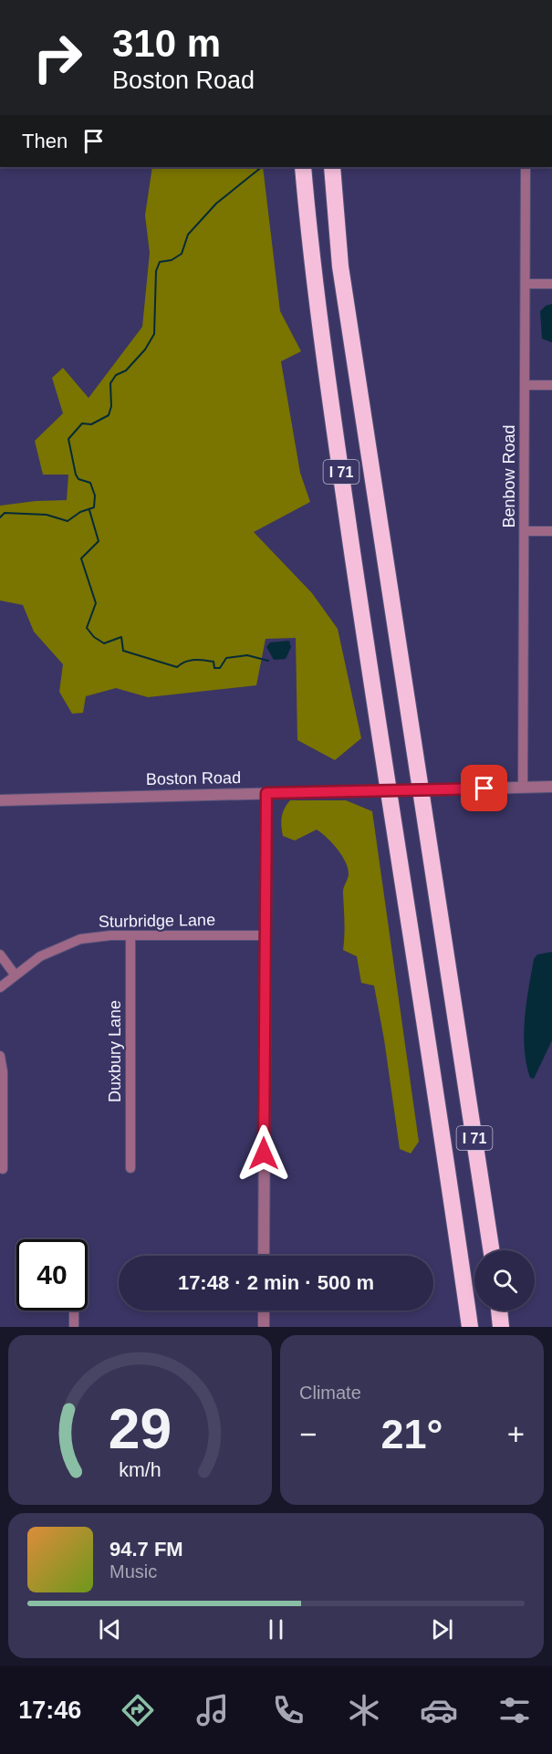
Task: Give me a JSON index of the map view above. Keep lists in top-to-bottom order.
{
  "streets": {
    "highway": ["I 71"],
    "street": [
      "Benbow Road",
      "Boston Road",
      "Sturbridge Lane",
      "Duxbury Lane"
    ]
  },
  "crossings": [
    ["Benbow Road", "Boston Road"],
    ["Sturbridge Lane", "Duxbury Lane"]
  ],
  "page": {
    "turn": ["310 m", "Boston Road"],
    "then": "Then",
    "limit": "40",
    "trip": "17:48 · 2 min · 500 m",
    "tile": "Climate",
    "heat": ["−", "21°", "+"],
    "song": ["94.7 FM", "Music"],
    "tabs": "17:46",
    "gauge": ["29", "km/h"]
  }
}
